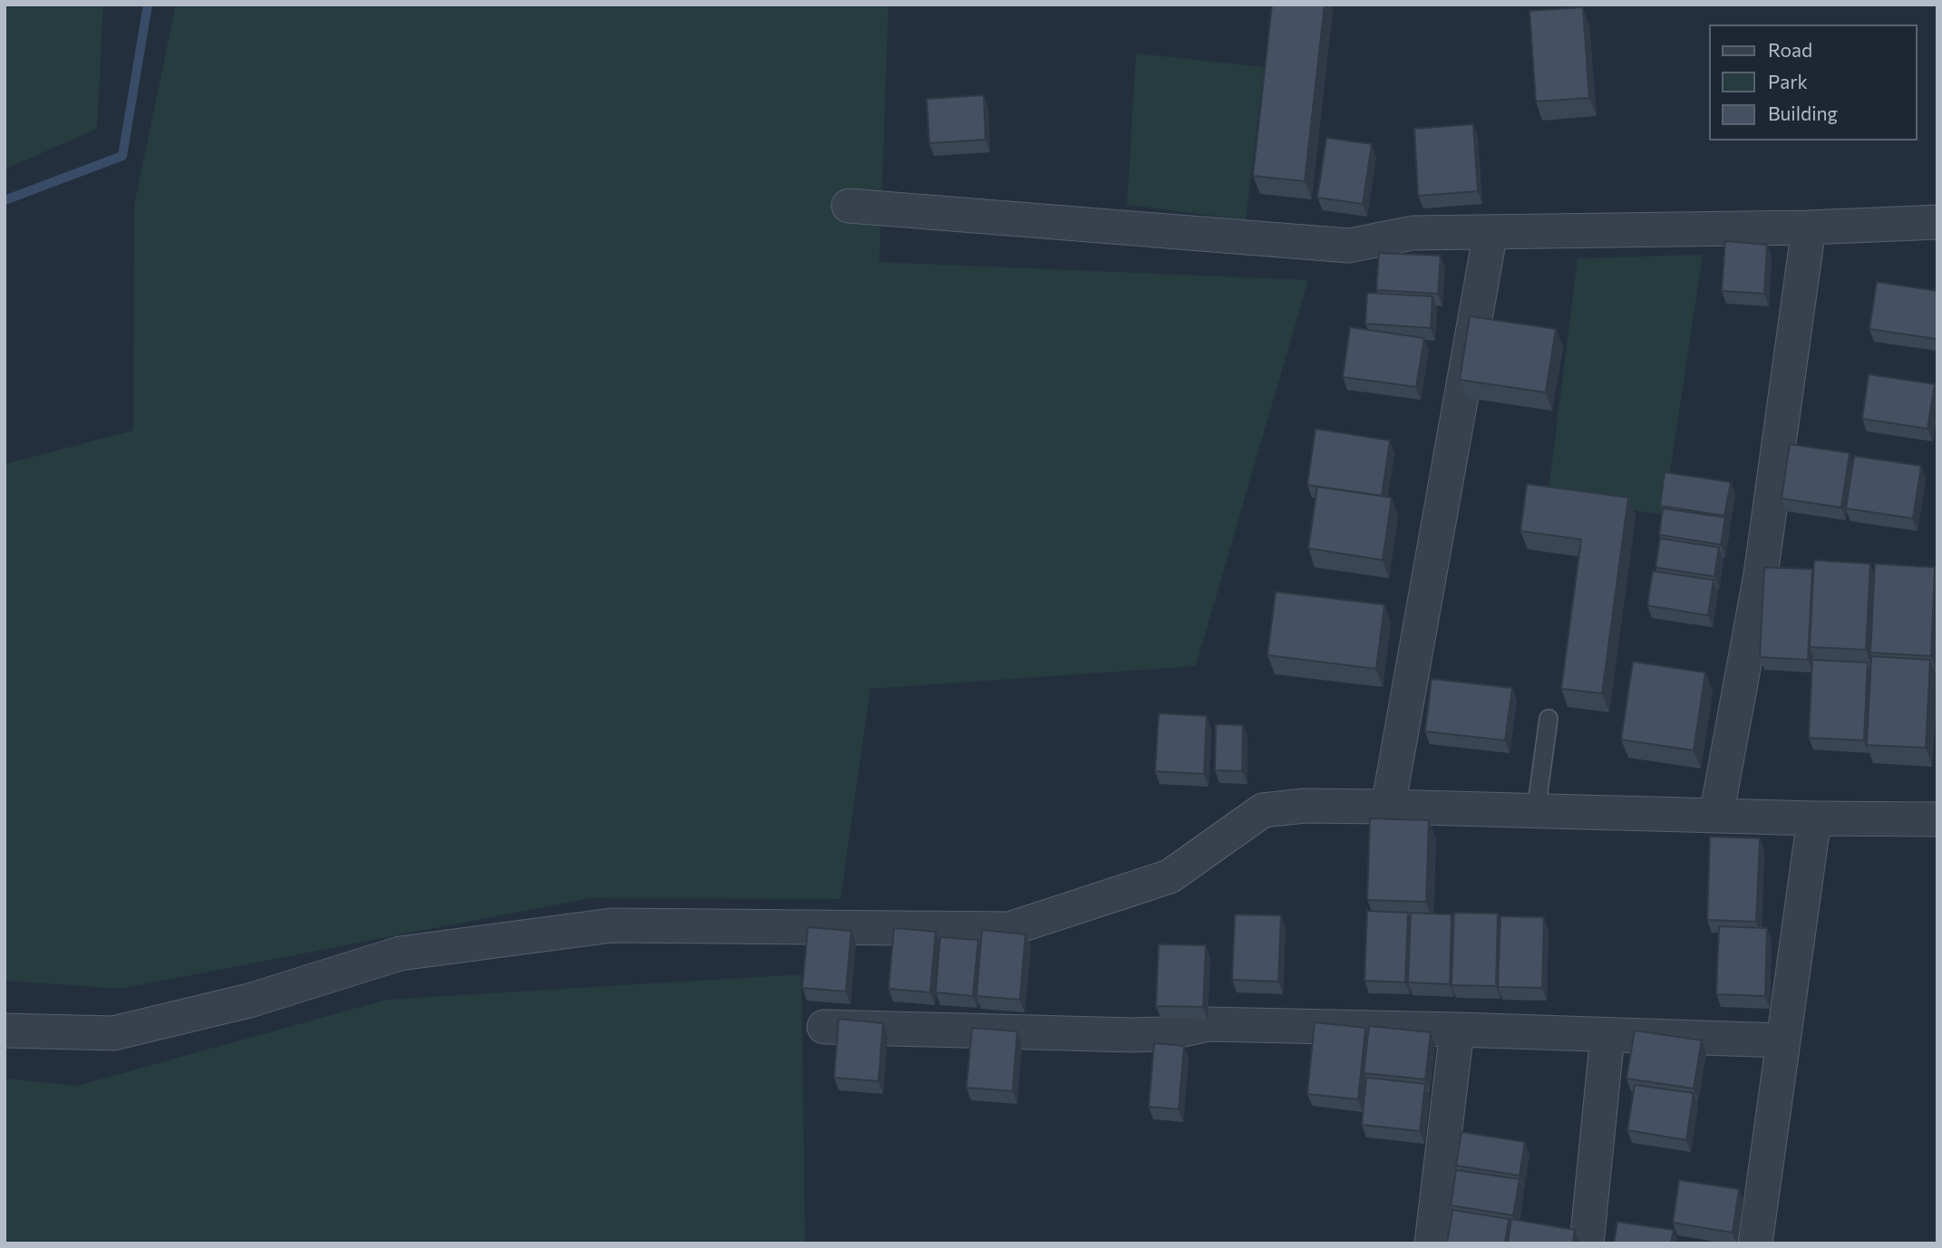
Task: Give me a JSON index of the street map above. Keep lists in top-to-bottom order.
{
  "legend": ["Road", "Park", "Building"]
}
